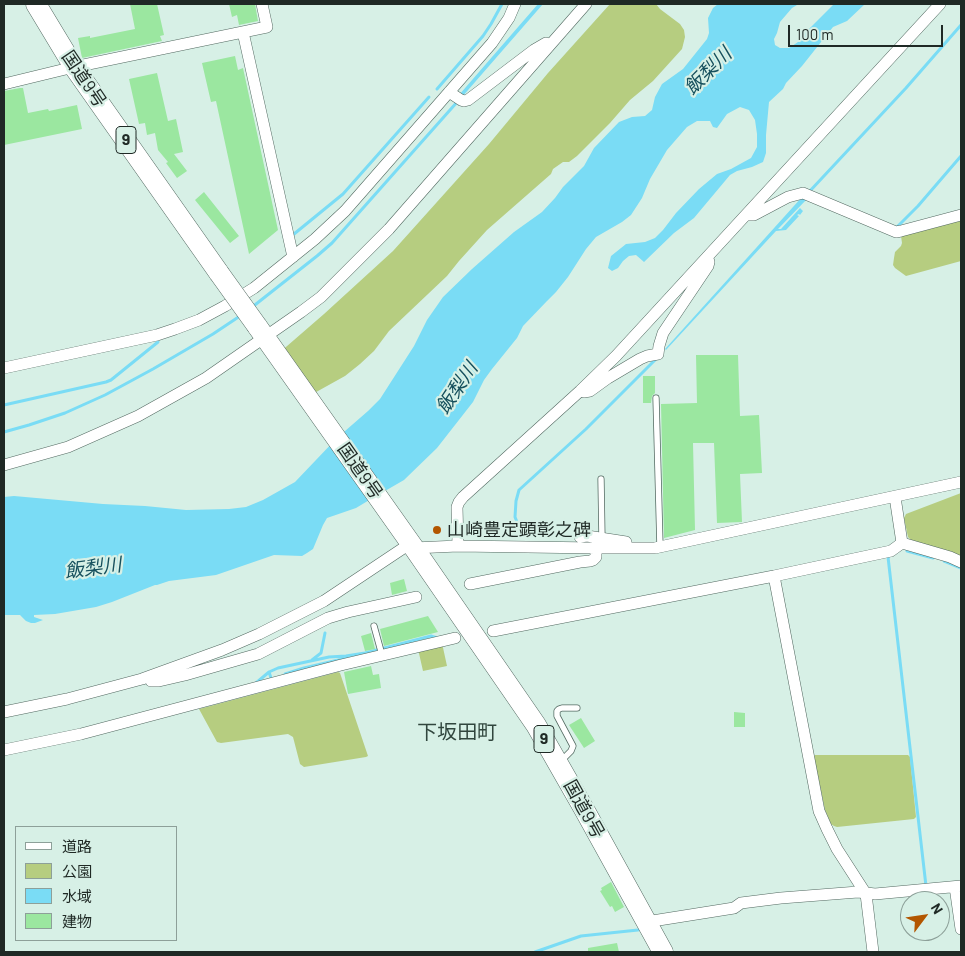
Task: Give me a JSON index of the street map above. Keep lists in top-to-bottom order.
{
  "streets": {
    "highway": ["国道9号", "9"]
  },
  "districts": ["下坂田町"],
  "water": ["飯梨川"],
  "places": ["山崎豊定顕彰之碑"],
  "legend": [
    "道路",
    "公園",
    "水域",
    "建物"
  ],
  "scale_bar": "100 m",
  "north": "top right"
}
